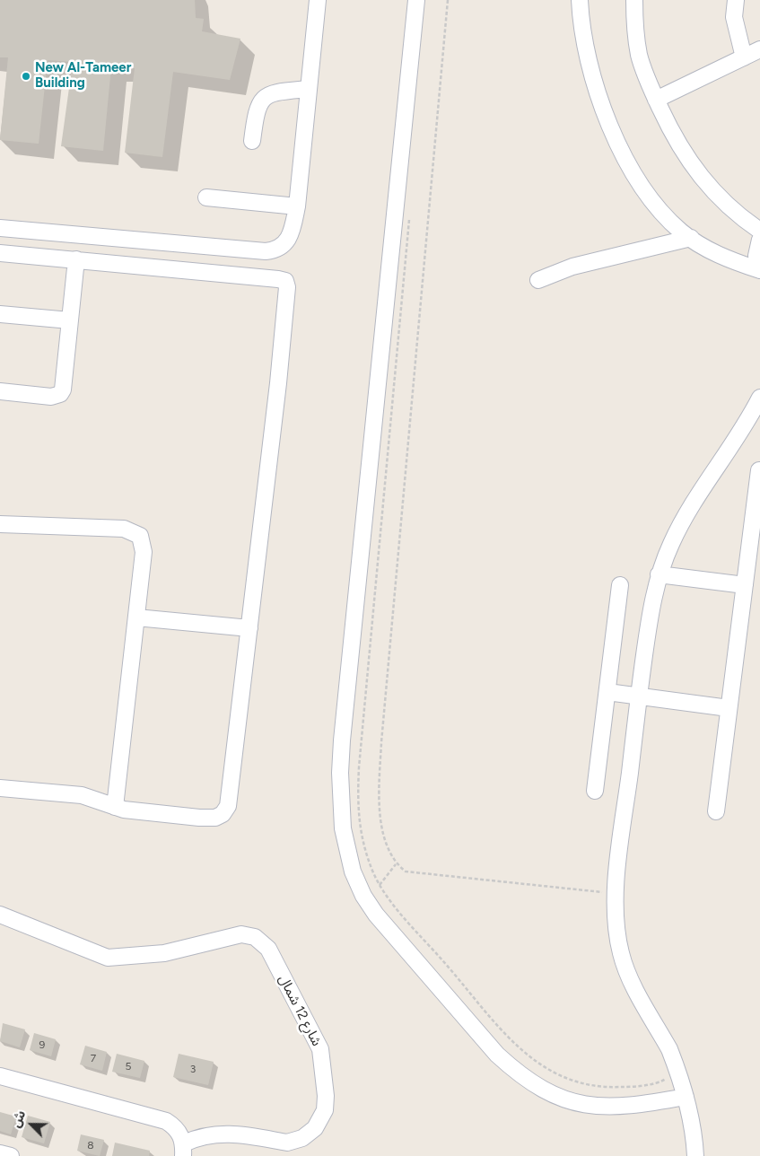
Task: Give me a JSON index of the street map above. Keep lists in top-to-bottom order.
{
  "streets": {
    "street": ["شارع 12 شمال"]
  },
  "places": ["New Al-Tameer Building"],
  "house_numbers": [
    "9",
    "7",
    "5",
    "3",
    "8"
  ],
  "north": "top left"
}
